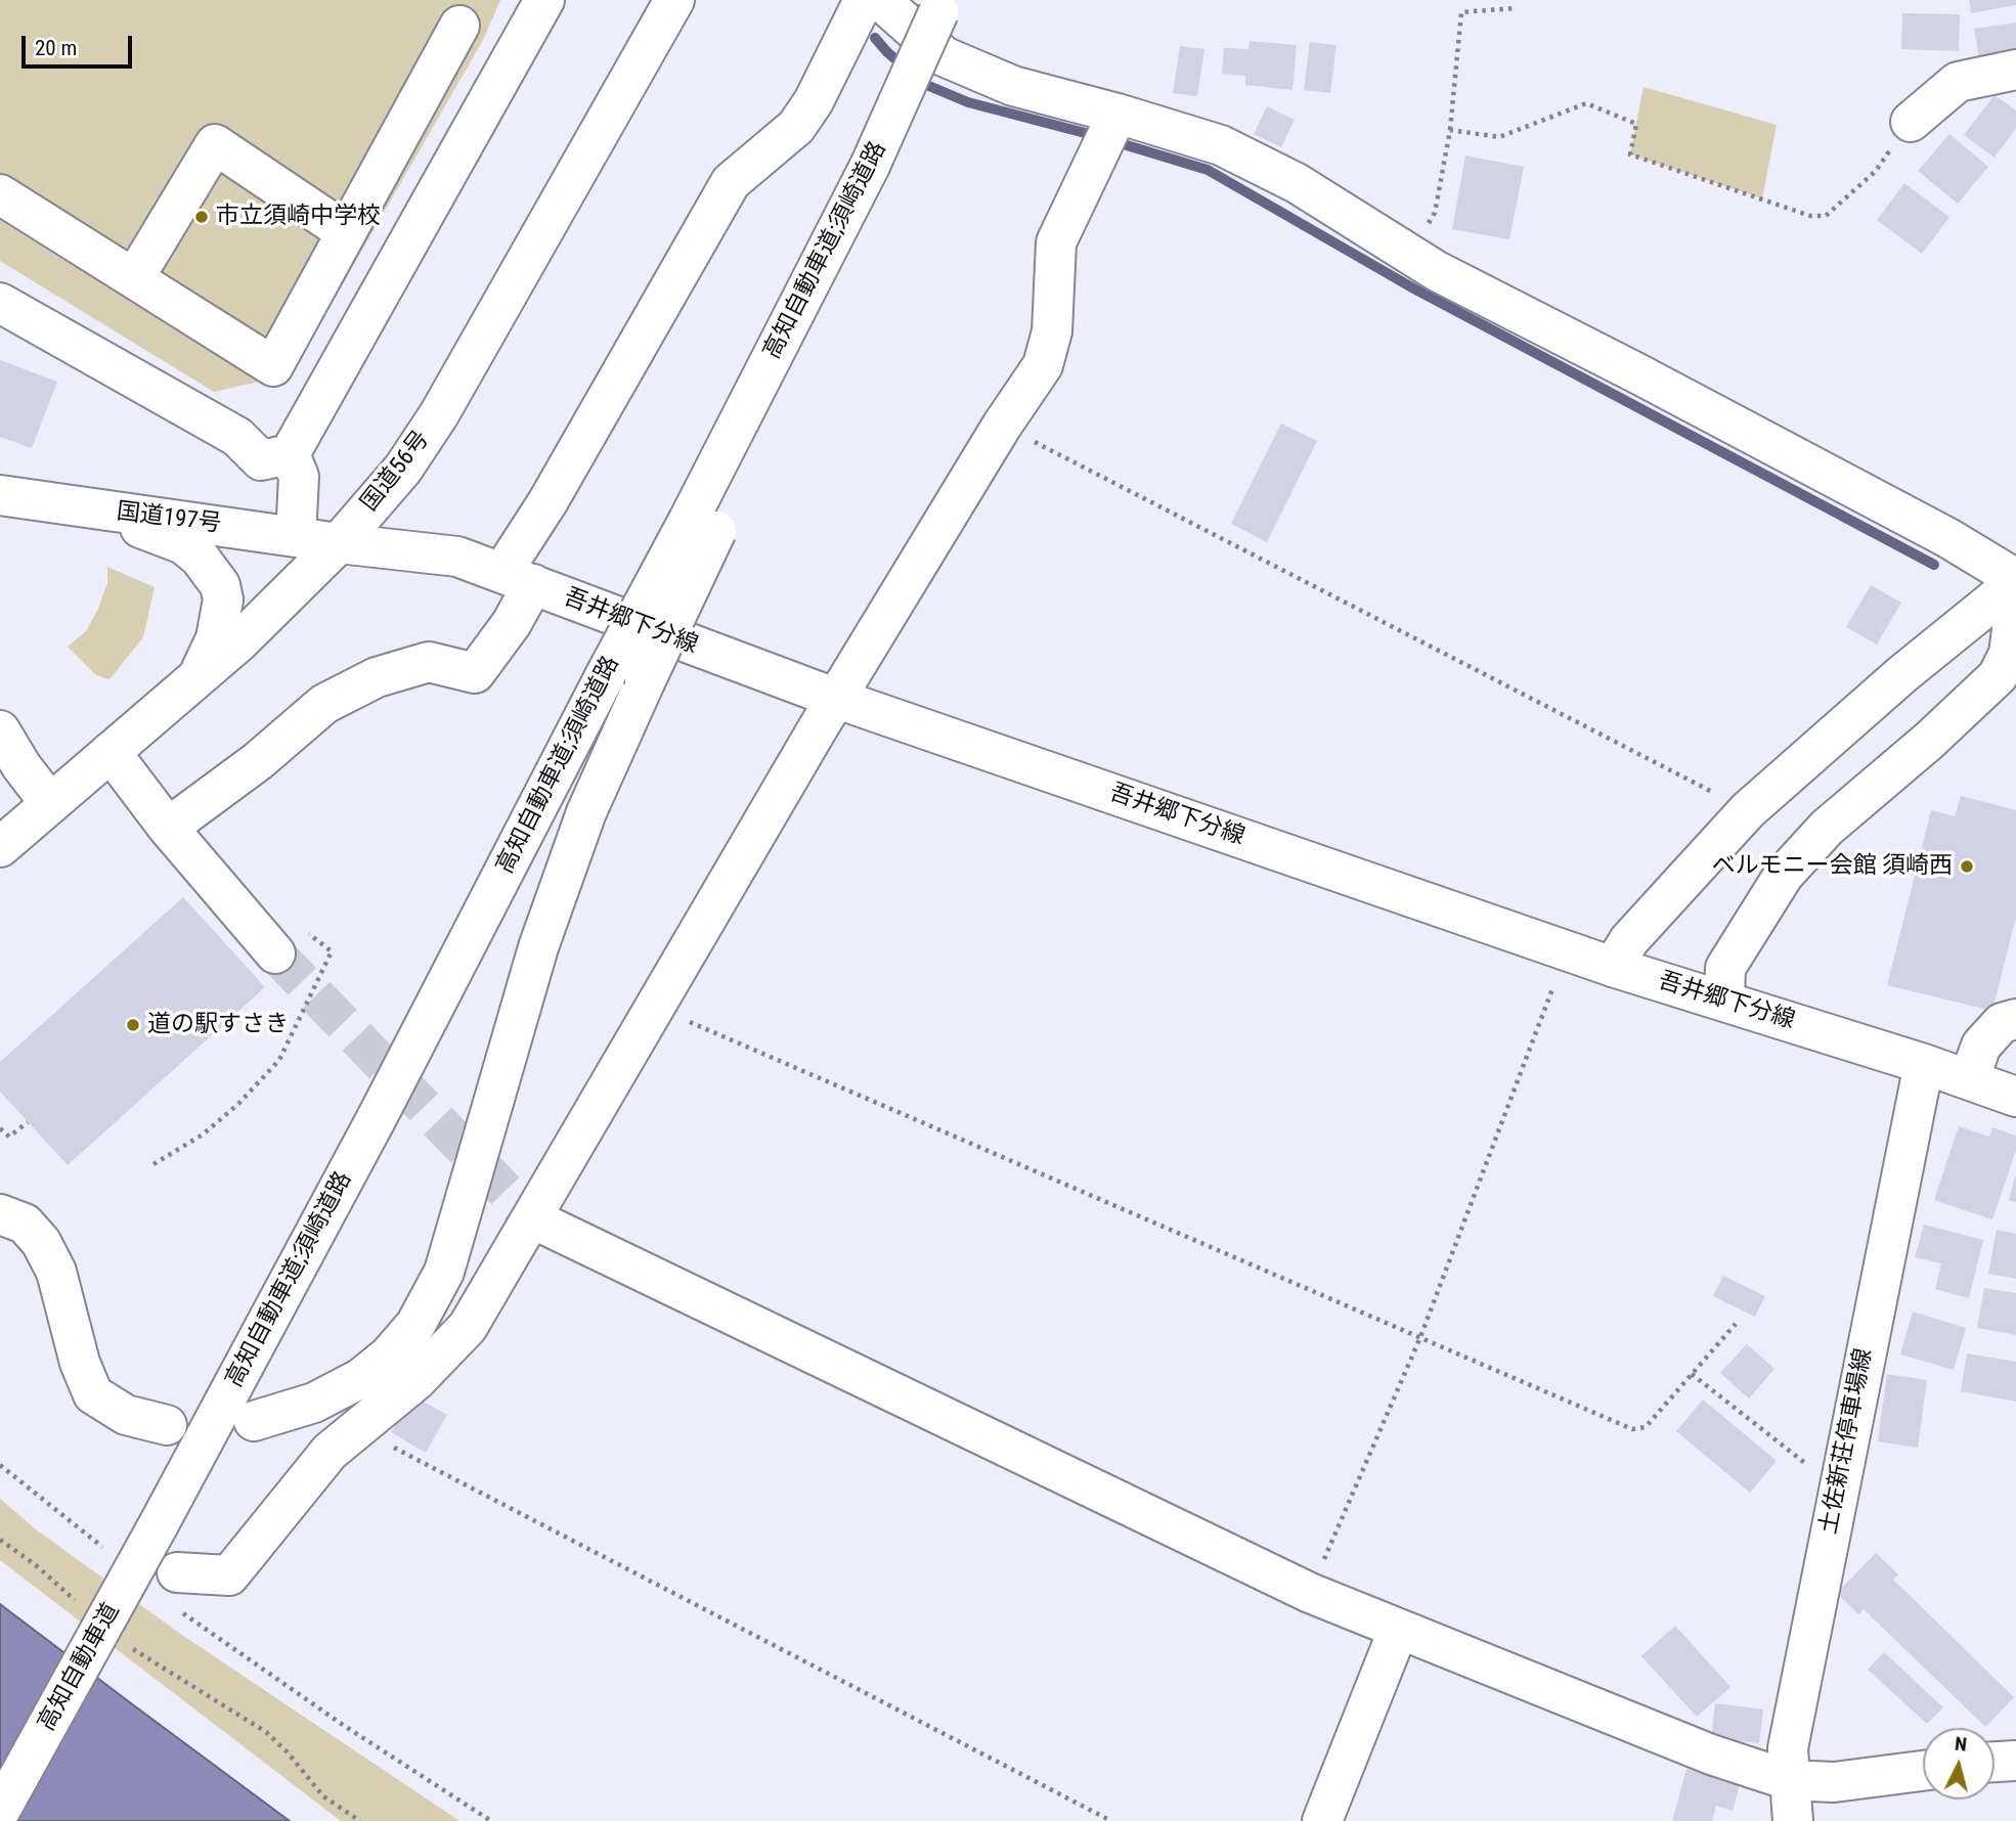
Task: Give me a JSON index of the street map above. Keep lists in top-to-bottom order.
{
  "streets": {
    "main road": [
      "高知自動車道;須崎道路",
      "国道56号",
      "国道197号",
      "吾井郷下分線",
      "土佐新荘停車場線",
      "高知自動車道"
    ]
  },
  "crossings": [
    ["高知自動車道;須崎道路", "高知自動車道"],
    ["国道56号", "国道197号"],
    ["国道56号", "吾井郷下分線"],
    ["国道197号", "吾井郷下分線"],
    ["吾井郷下分線", "土佐新荘停車場線"]
  ],
  "places": ["市立須崎中学校", "ベルモニー会館 須崎西", "道の駅すさき"],
  "scale_bar": "20 m",
  "north": "top"
}
